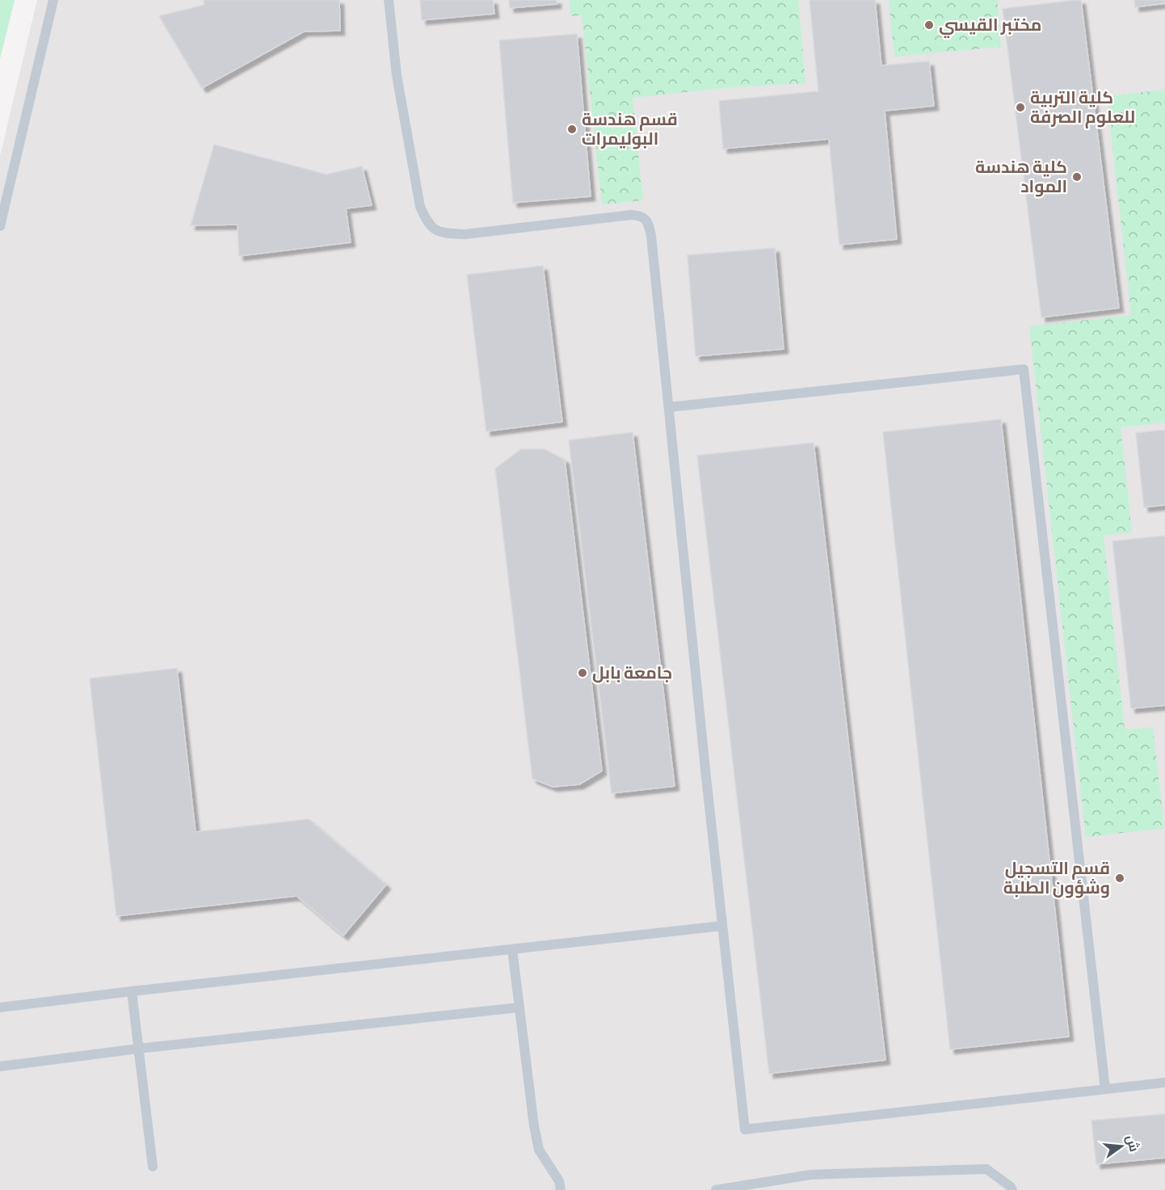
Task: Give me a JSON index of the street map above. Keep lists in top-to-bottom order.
{
  "places": [
    "مختبر القيسي",
    "كلية التربية للعلوم الصرفة",
    "قسم هندسة البوليمرات",
    "كلية هندسة المواد",
    "جامعة بابل",
    "قسم التسجيل وشؤون الطلبة"
  ],
  "north": "right"
}
